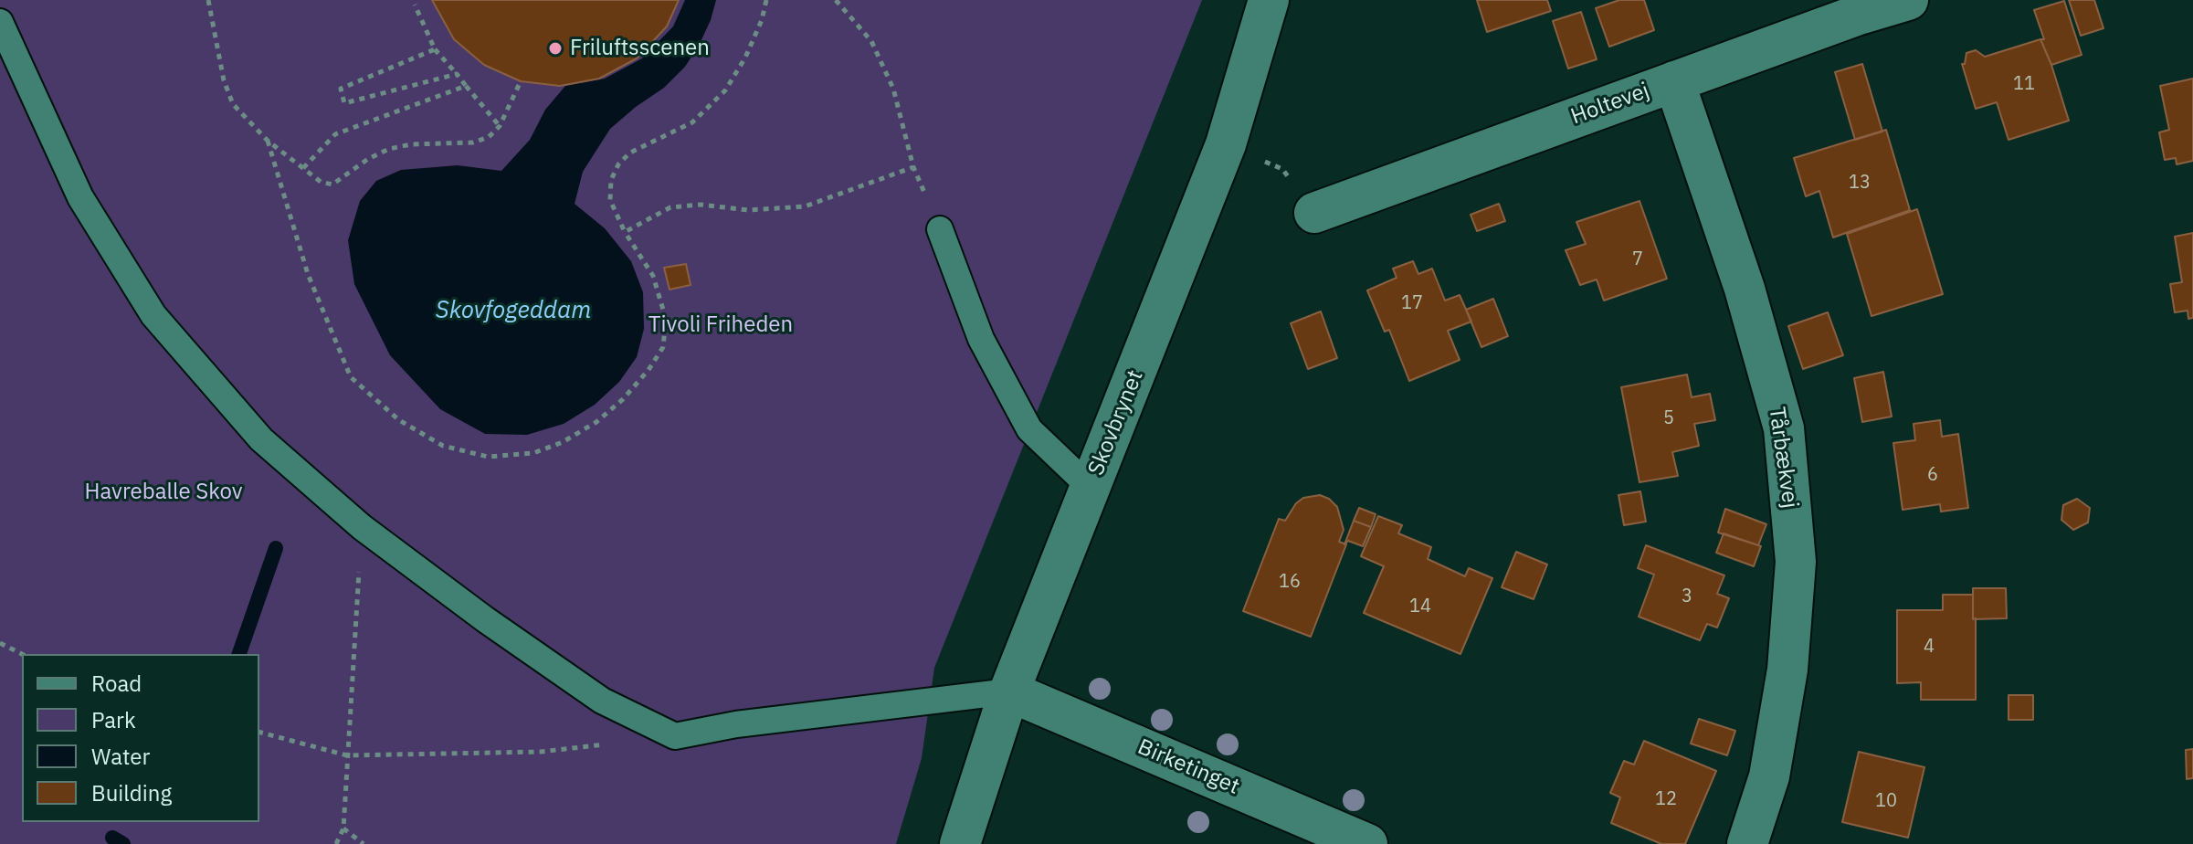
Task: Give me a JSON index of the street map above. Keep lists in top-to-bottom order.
{
  "streets": {
    "street": [
      "Holtevej",
      "Skovbrynet",
      "Tårbækvej",
      "Birketinget"
    ]
  },
  "crossings": [
    ["Holtevej", "Tårbækvej"],
    ["Skovbrynet", "Birketinget"]
  ],
  "water": ["Skovfogeddam"],
  "parks": ["Tivoli Friheden", "Havreballe Skov"],
  "places": ["Friluftsscenen"],
  "house_numbers": [
    "11",
    "13",
    "7",
    "17",
    "5",
    "6",
    "16",
    "3",
    "14",
    "4",
    "12",
    "10"
  ],
  "legend": [
    "Road",
    "Park",
    "Water",
    "Building"
  ]
}
